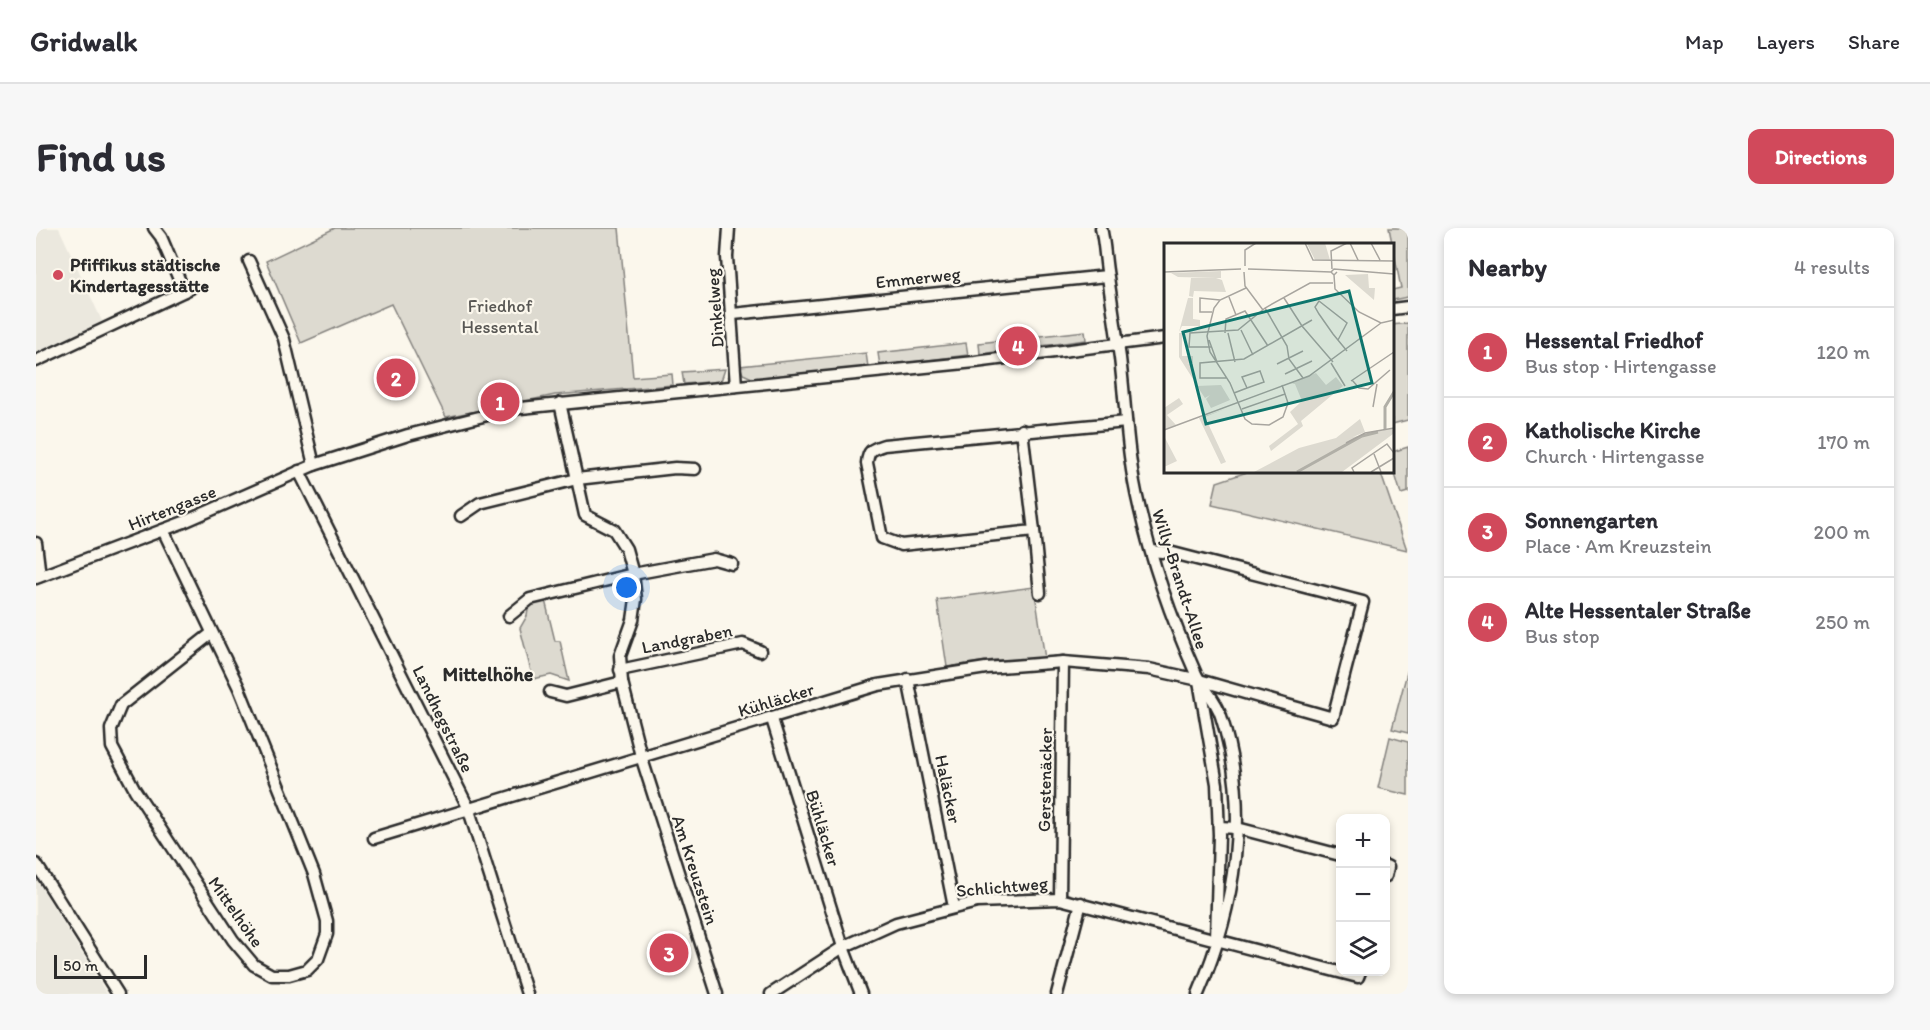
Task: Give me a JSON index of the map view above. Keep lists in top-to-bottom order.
{
  "streets": {
    "street": [
      "Emmerweg",
      "Dinkelweg",
      "Hirtengasse",
      "Willy-Brandt-Allee",
      "Landgraben",
      "Kühläcker",
      "Landhegstraße",
      "Gerstenäcker",
      "Haläcker",
      "Bühläcker",
      "Am Kreuzstein",
      "Schlichtweg",
      "Mittelhöhe"
    ]
  },
  "crossings": [
    ["Emmerweg", "Dinkelweg"],
    ["Dinkelweg", "Hirtengasse"],
    ["Hirtengasse", "Willy-Brandt-Allee"],
    ["Hirtengasse", "Landgraben"],
    ["Hirtengasse", "Landhegstraße"],
    ["Hirtengasse", "Mittelhöhe"],
    ["Willy-Brandt-Allee", "Kühläcker"],
    ["Willy-Brandt-Allee", "Schlichtweg"],
    ["Landgraben", "Kühläcker"],
    ["Landgraben", "Am Kreuzstein"],
    ["Kühläcker", "Landhegstraße"],
    ["Kühläcker", "Gerstenäcker"],
    ["Kühläcker", "Haläcker"],
    ["Kühläcker", "Bühläcker"],
    ["Kühläcker", "Am Kreuzstein"],
    ["Gerstenäcker", "Schlichtweg"],
    ["Haläcker", "Schlichtweg"],
    ["Bühläcker", "Schlichtweg"]
  ],
  "districts": ["Mittelhöhe"],
  "parks": ["Friedhof Hessental"],
  "places": ["Pfiffikus städtische Kindertagesstätte"],
  "scale_bar": "50 m",
  "page": {
    "header": "Gridwalk",
    "nav": ["Map", "Layers", "Share"],
    "buttons": "Directions",
    "title": "Find us",
    "heading": ["Nearby", "4 results"],
    "list": [
      {
        "mark": "1",
        "name": "Hessental Friedhof",
        "note": "Bus stop · Hirtengasse",
        "value": "120 m"
      },
      {
        "mark": "2",
        "name": "Katholische Kirche",
        "note": "Church · Hirtengasse",
        "value": "170 m"
      },
      {
        "mark": "3",
        "name": "Sonnengarten",
        "note": "Place · Am Kreuzstein",
        "value": "200 m"
      },
      {
        "mark": "4",
        "name": "Alte Hessentaler Straße",
        "note": "Bus stop",
        "value": "250 m"
      }
    ],
    "pins": [
      "4",
      "2",
      "1",
      "3"
    ],
    "map_buttons": ["+", "−"],
    "scale": "50 m"
  }
}
